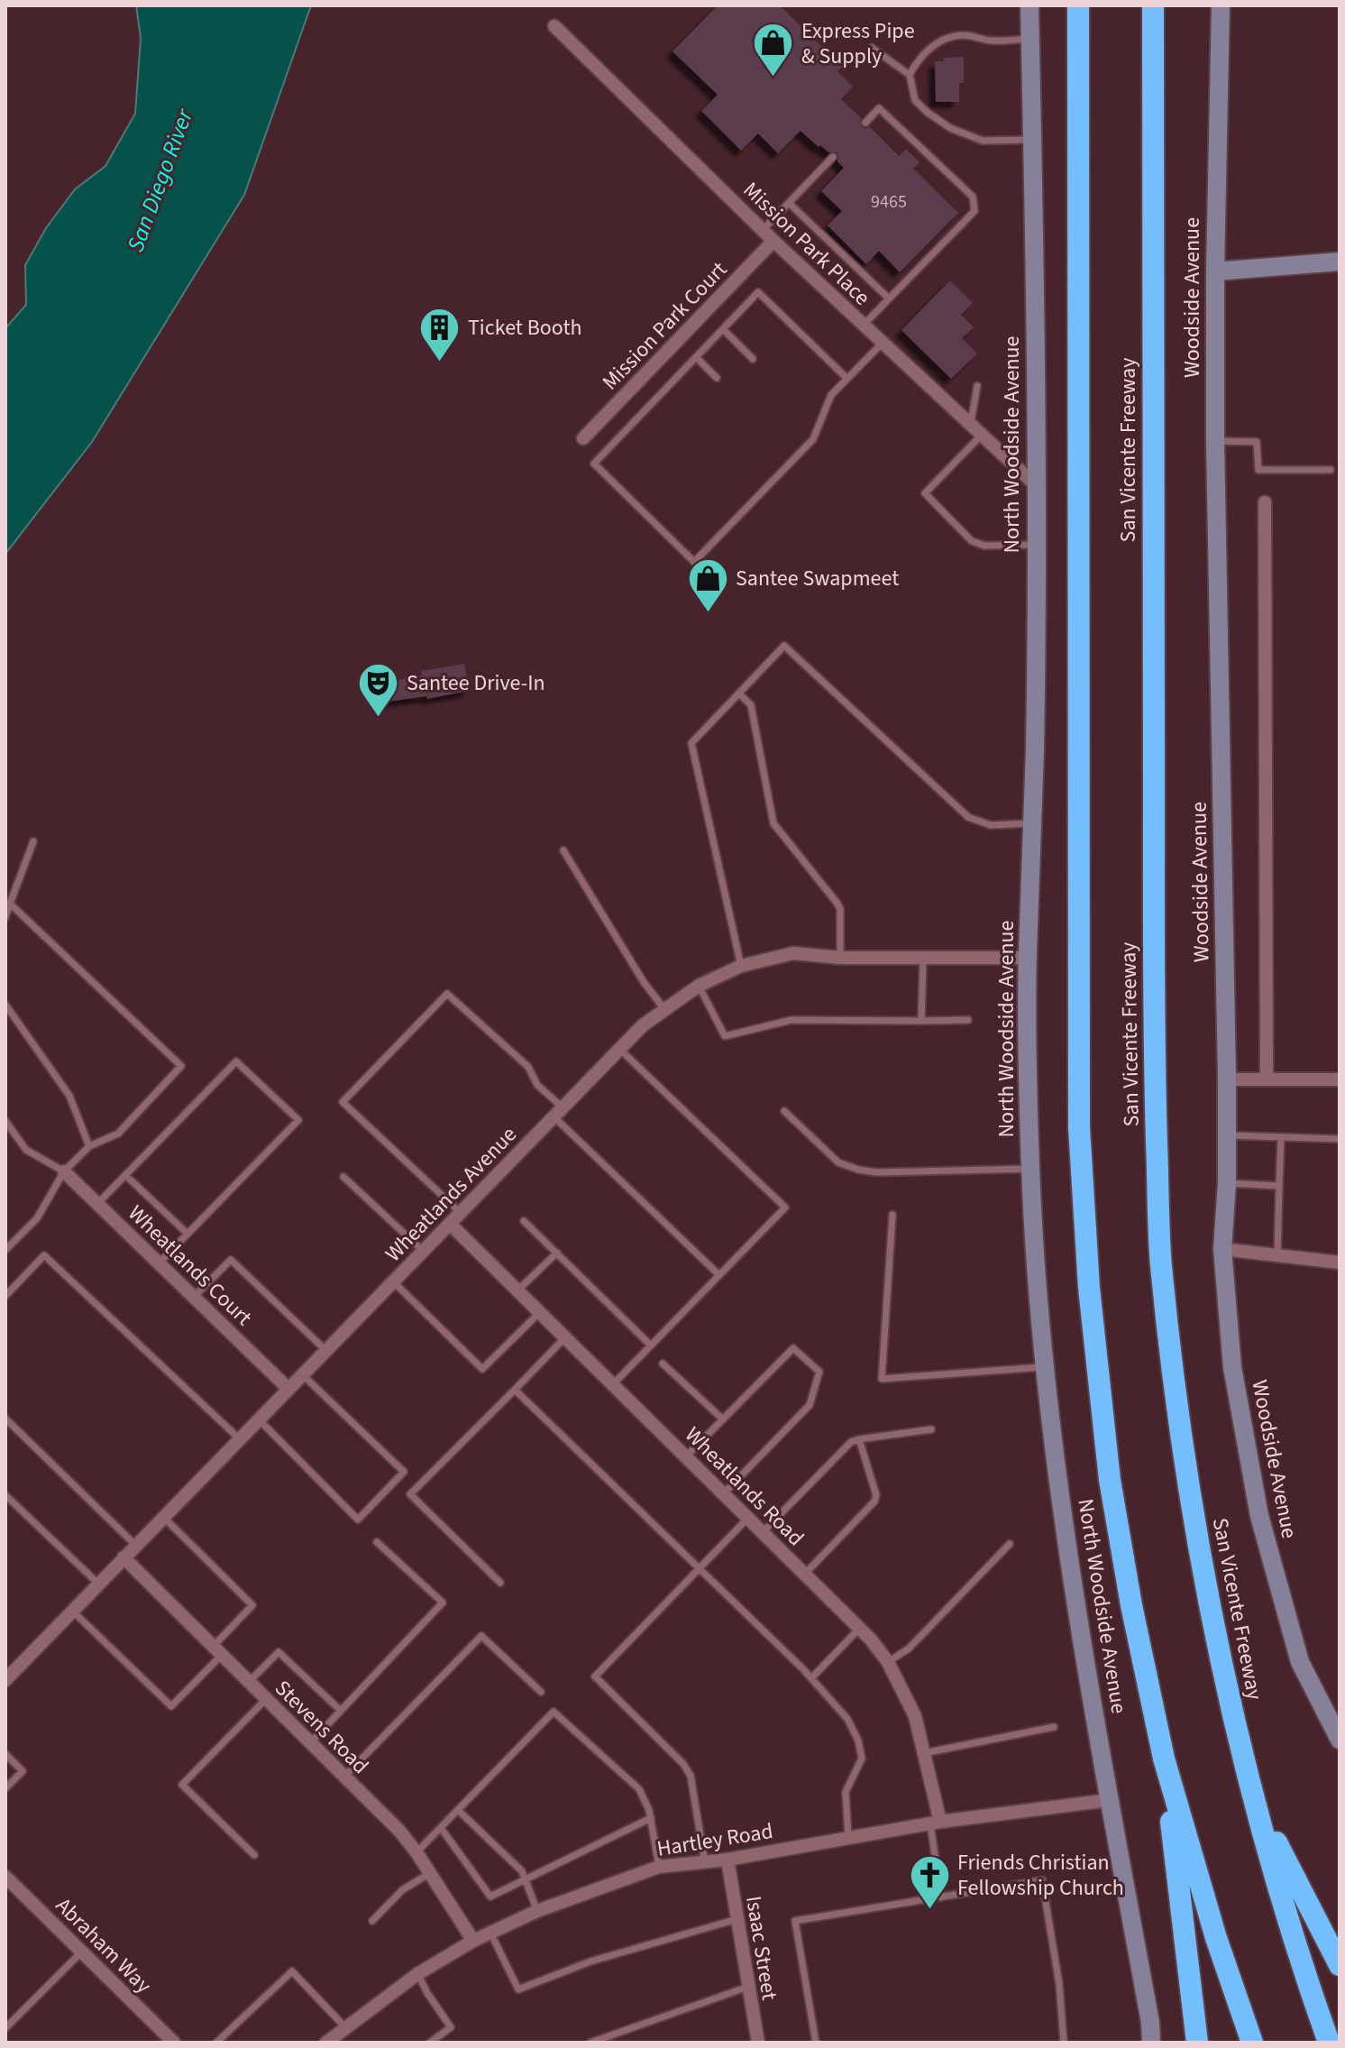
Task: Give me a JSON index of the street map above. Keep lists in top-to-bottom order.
{
  "streets": {
    "highway": ["San Vicente Freeway"],
    "street": [
      "Mission Park Place",
      "Woodside Avenue",
      "Mission Park Court",
      "North Woodside Avenue",
      "Wheatlands Avenue",
      "Wheatlands Court",
      "Wheatlands Road",
      "Stevens Road",
      "Hartley Road",
      "Abraham Way",
      "Isaac Street"
    ]
  },
  "crossings": [
    ["Mission Park Place", "Mission Park Court"],
    ["Mission Park Place", "North Woodside Avenue"],
    ["North Woodside Avenue", "Wheatlands Avenue"],
    ["North Woodside Avenue", "Hartley Road"],
    ["Wheatlands Avenue", "Wheatlands Court"],
    ["Wheatlands Avenue", "Wheatlands Road"],
    ["Wheatlands Avenue", "Stevens Road"],
    ["Wheatlands Road", "Hartley Road"],
    ["Stevens Road", "Hartley Road"],
    ["Hartley Road", "Isaac Street"]
  ],
  "water": ["San Diego River"],
  "places": {
    "shop": ["Express Pipe & Supply", "Santee Swapmeet"],
    "building": ["Ticket Booth"],
    "theatre": ["Santee Drive-In"],
    "church": ["Friends Christian Fellowship Church"]
  },
  "house_numbers": ["9465"]
}
